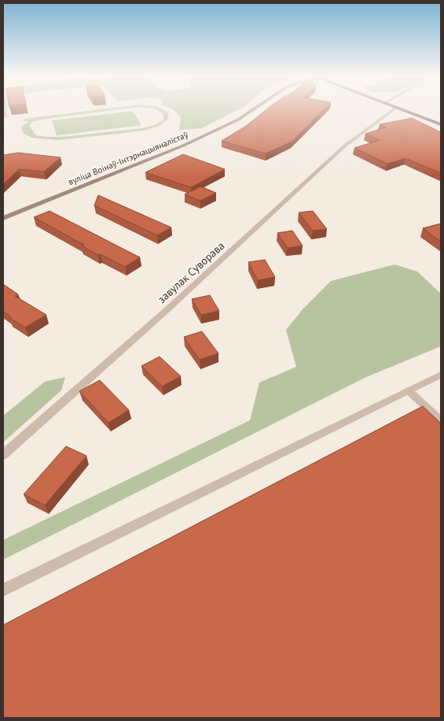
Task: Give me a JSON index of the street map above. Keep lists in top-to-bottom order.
{
  "streets": {
    "street": ["вуліца Воінаў-Інтэрнацыяналістаў", "завулак Суворава"]
  }
}
